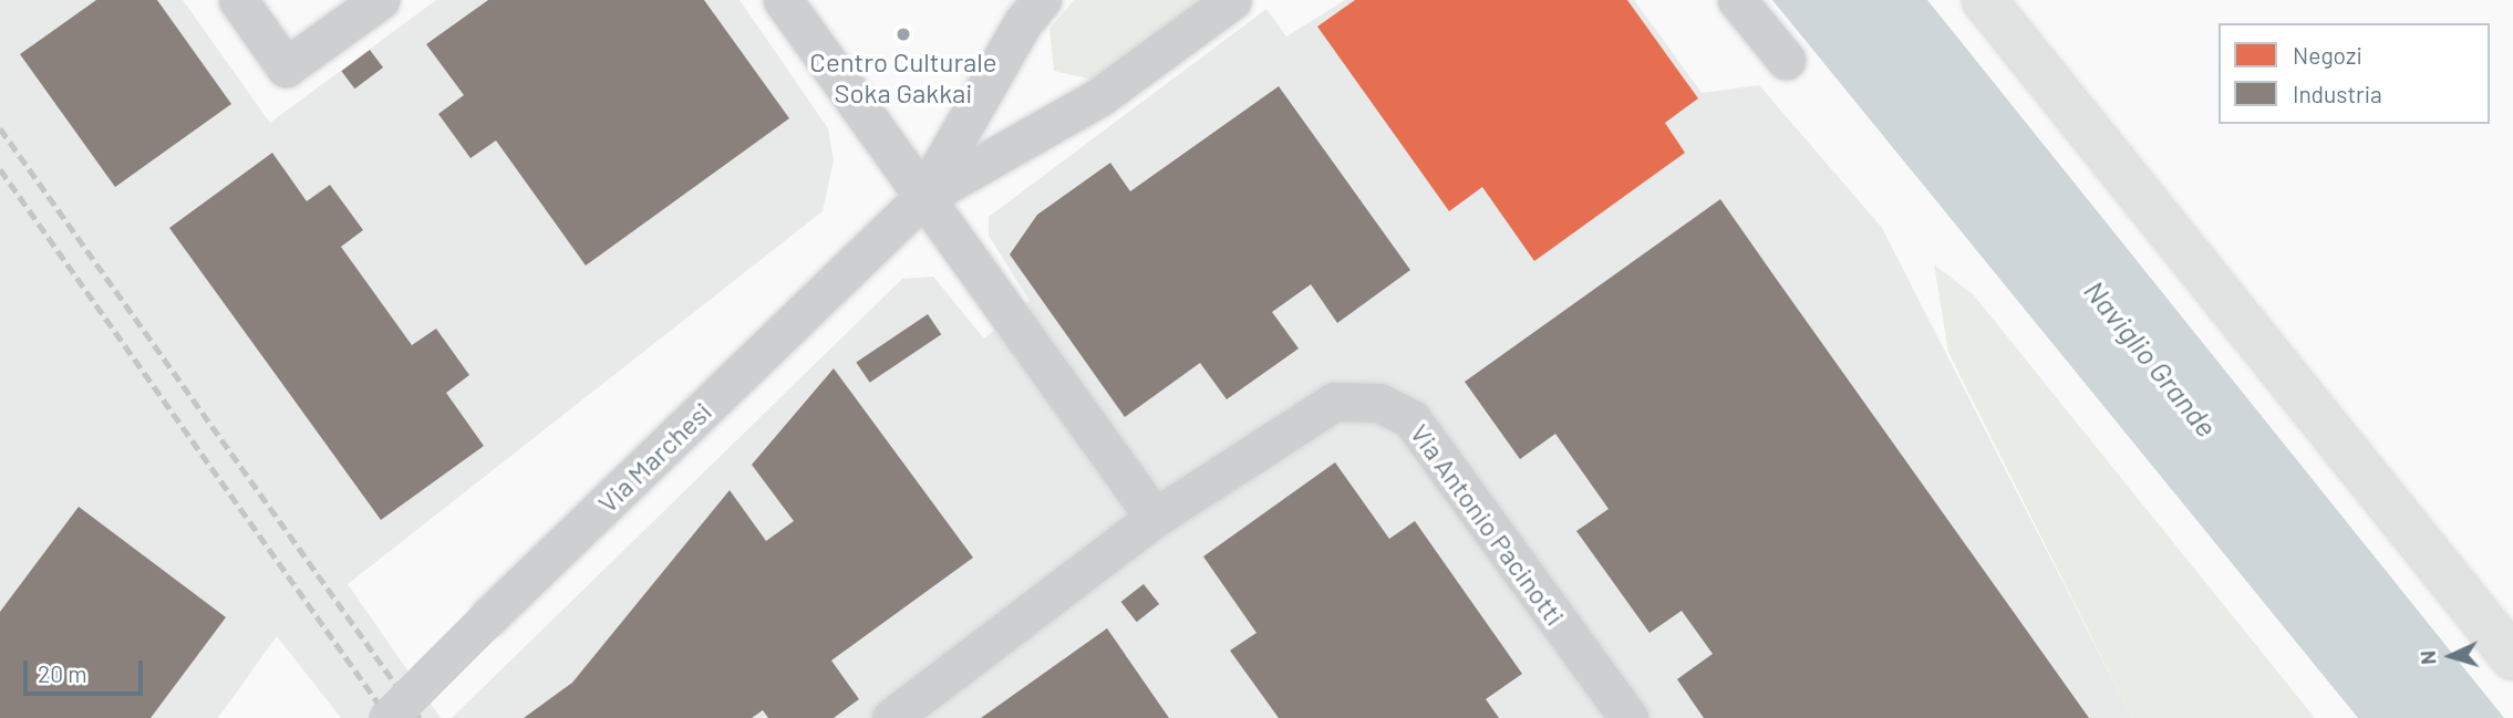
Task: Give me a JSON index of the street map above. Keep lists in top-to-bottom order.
{
  "streets": {
    "street": ["Via Marchesi", "Via Antonio Pacinotti"]
  },
  "water": ["Naviglio Grande"],
  "places": ["Centro Culturale Soka Gakkai"],
  "legend": ["Negozi", "Industria"],
  "scale_bar": "20 m",
  "north": "left"
}
